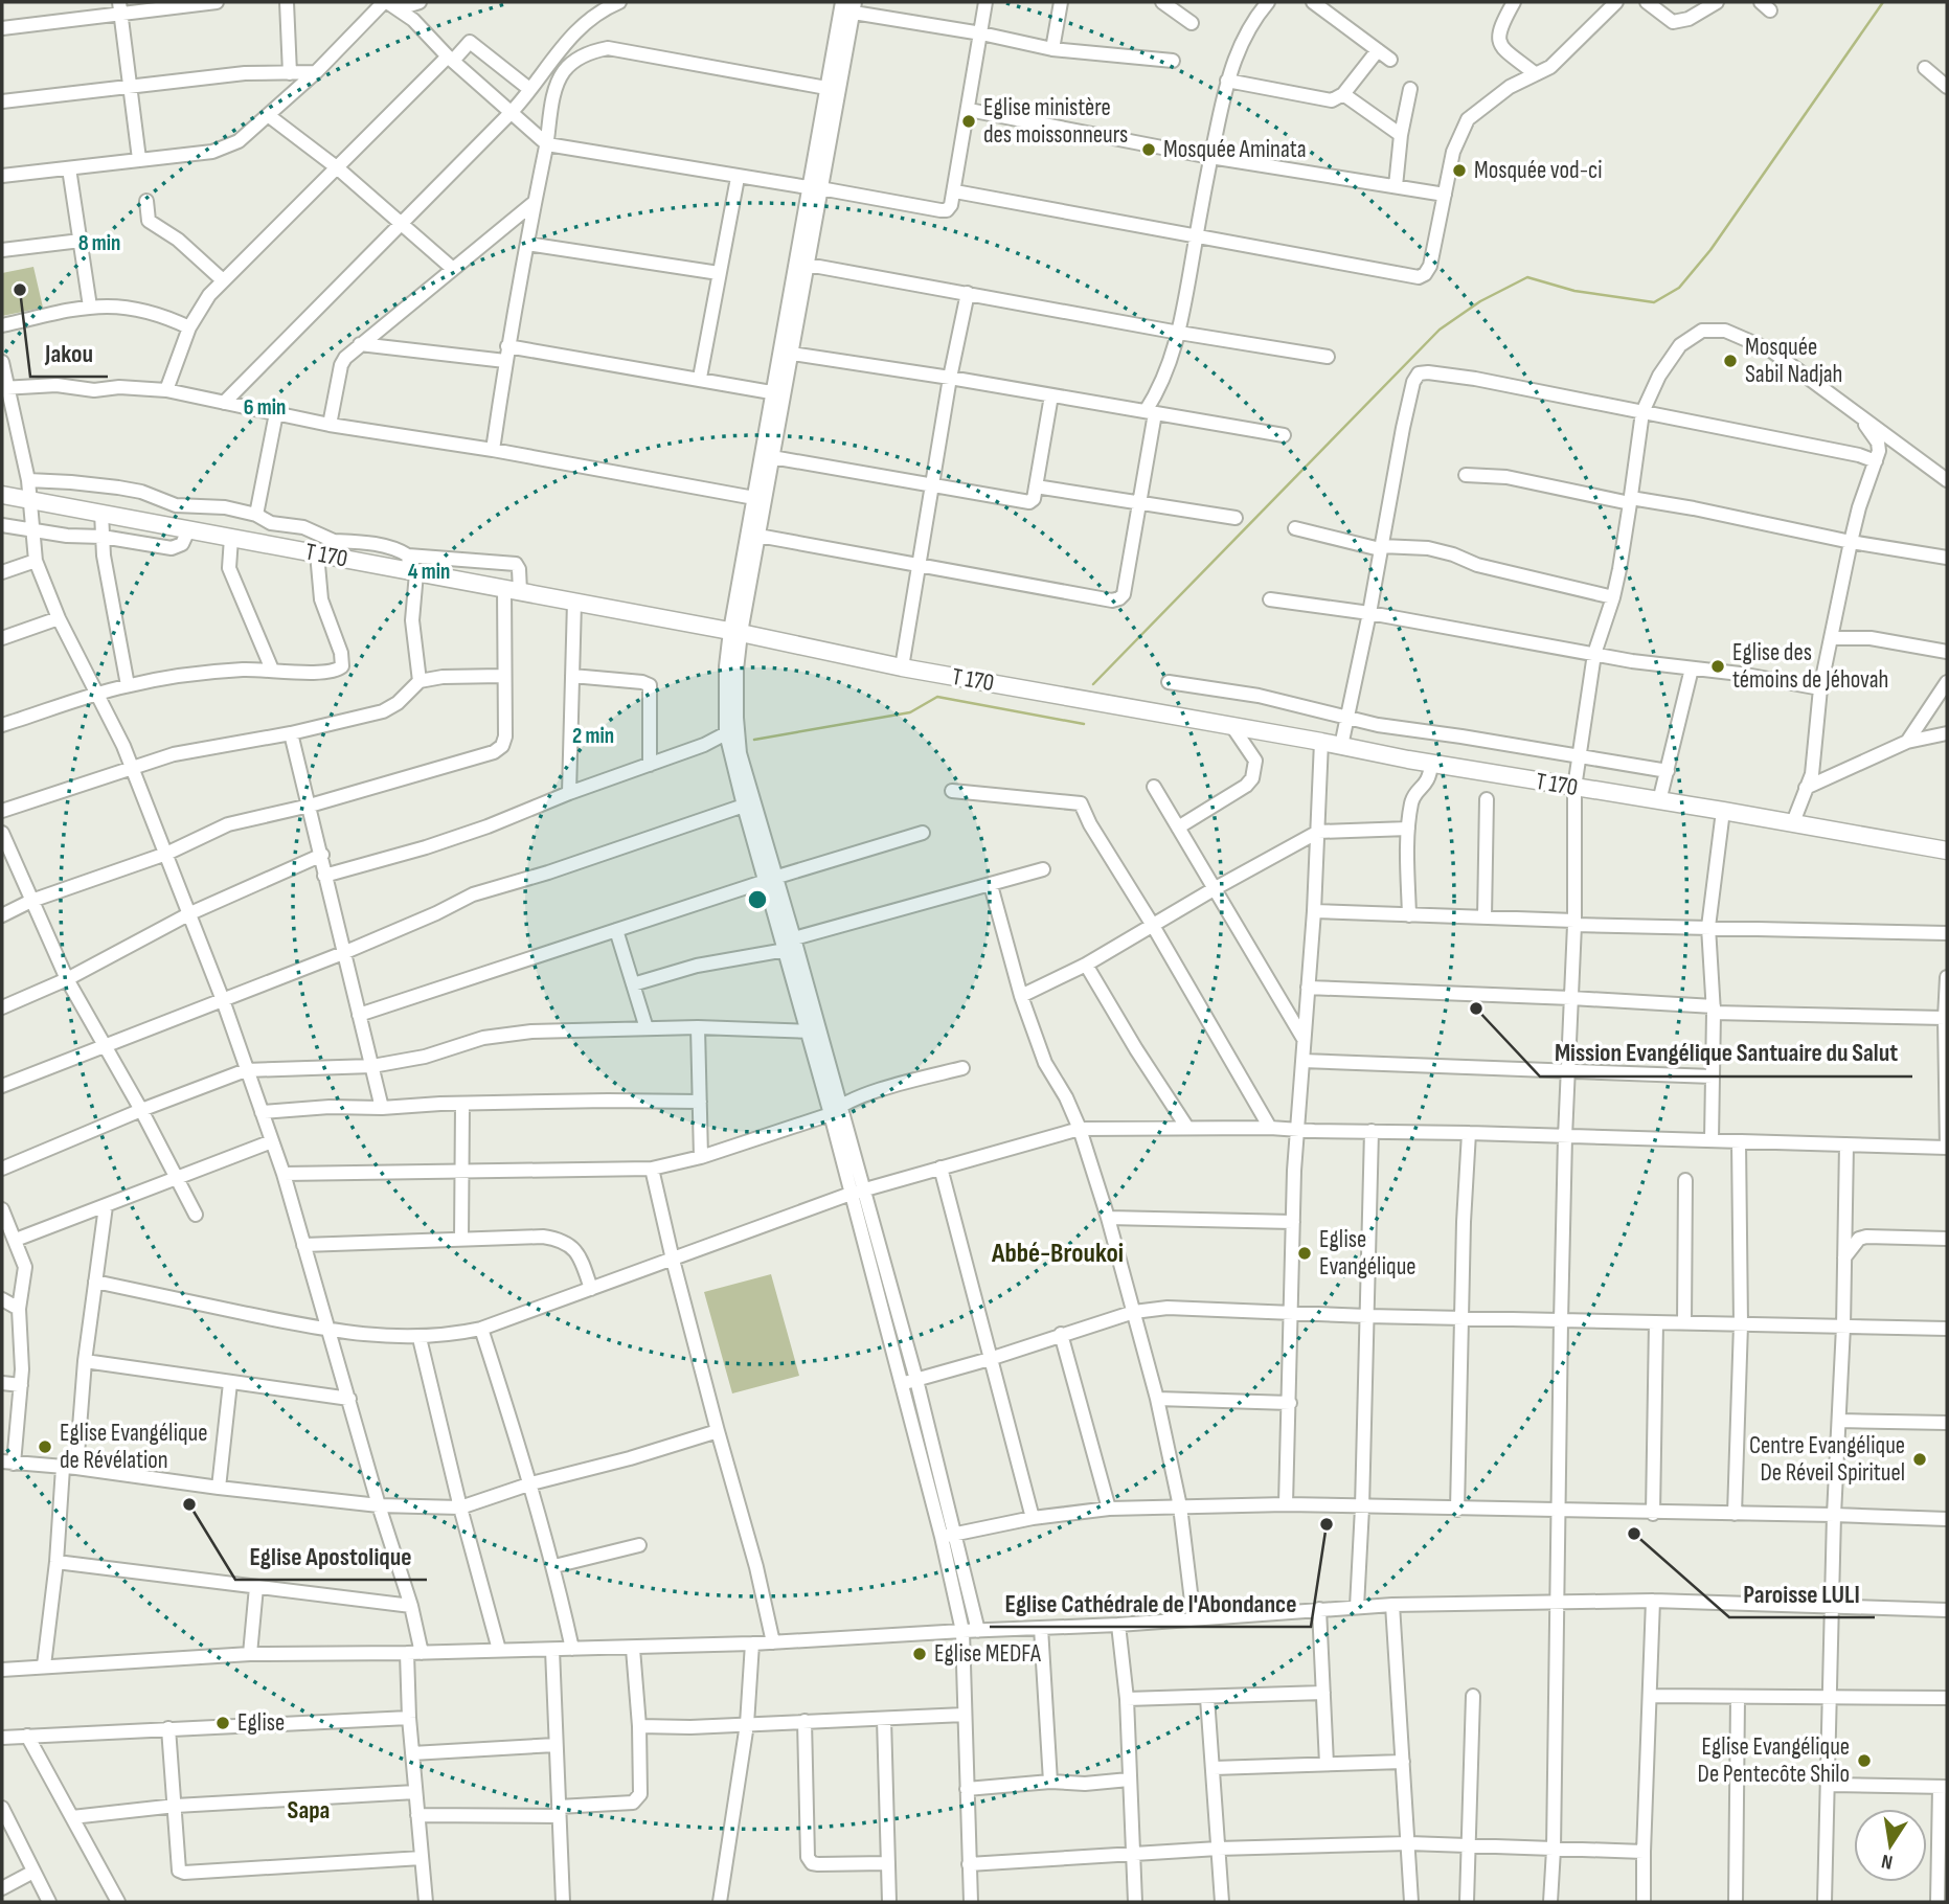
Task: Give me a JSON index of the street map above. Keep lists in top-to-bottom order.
{
  "streets": {
    "main road": ["T 170"]
  },
  "districts": ["Abbé-Broukoi", "Sapa"],
  "places": [
    "Eglise ministère des moissonneurs",
    "Mosquée Aminata",
    "Mosquée vod-ci",
    "Jakou",
    "Mosquée Sabil Nadjah",
    "Eglise des témoins de Jéhovah",
    "Mission Evangélique Santuaire du Salut",
    "Eglise Evangélique",
    "Eglise Evangélique de Révélation",
    "Centre Evangélique De Réveil Spirituel",
    "Eglise Apostolique",
    "Eglise Cathédrale de l'Abondance",
    "Paroisse LULI",
    "Eglise MEDFA",
    "Eglise",
    "Eglise Evangélique De Pentecôte Shilo"
  ],
  "north": "bottom",
  "rings": [
    "8 min",
    "6 min",
    "4 min",
    "2 min"
  ]
}
